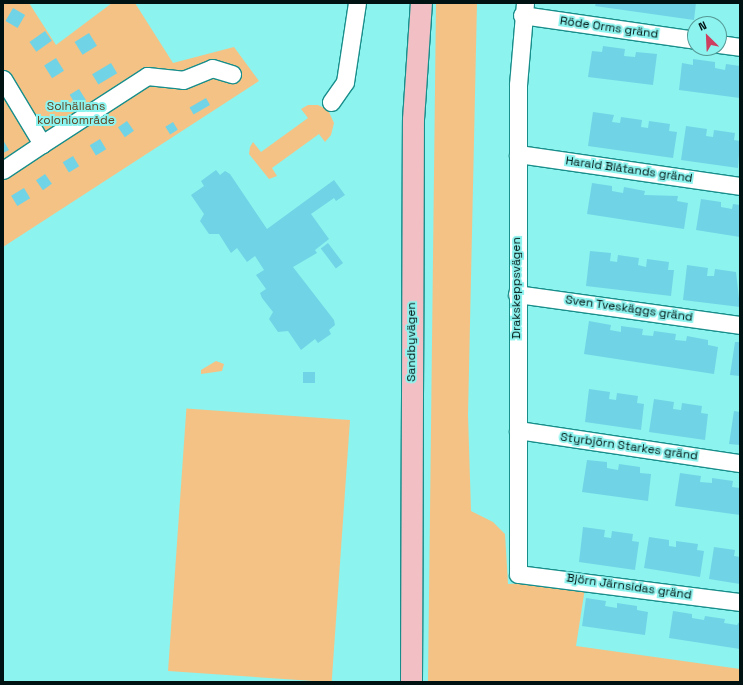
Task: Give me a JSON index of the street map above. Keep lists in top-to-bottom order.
{
  "streets": {
    "main road": ["Sandbyvägen"],
    "street": [
      "Röde Orms gränd",
      "Harald Blåtands gränd",
      "Drakskeppsvägen",
      "Sven Tveskäggs gränd",
      "Styrbjörn Starkes gränd",
      "Björn Järnsidas gränd"
    ]
  },
  "crossings": [
    ["Röde Orms gränd", "Drakskeppsvägen"],
    ["Harald Blåtands gränd", "Drakskeppsvägen"],
    ["Drakskeppsvägen", "Sven Tveskäggs gränd"],
    ["Drakskeppsvägen", "Styrbjörn Starkes gränd"],
    ["Drakskeppsvägen", "Björn Järnsidas gränd"]
  ],
  "parks": ["Solhällans koloniområde"],
  "north": "top left"
}
